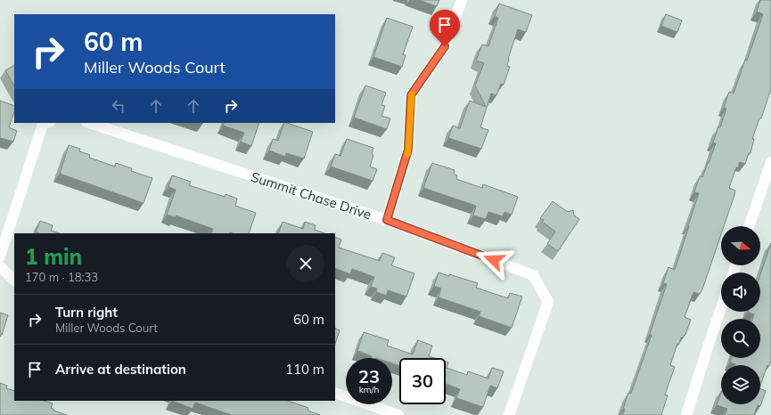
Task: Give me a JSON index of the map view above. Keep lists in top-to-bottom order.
{
  "streets": {
    "street": ["Summit Chase Drive"]
  },
  "north": "right",
  "page": {
    "turn": ["60 m", "Miller Woods Court"],
    "heading": ["1 min", "170 m · 18:33"],
    "list": [
      {
        "name": "Turn right",
        "note": "Miller Woods Court",
        "value": "60 m"
      },
      {
        "name": "Arrive at destination",
        "value": "110 m"
      }
    ],
    "speed": "23 km/h",
    "limit": "30"
  }
}
